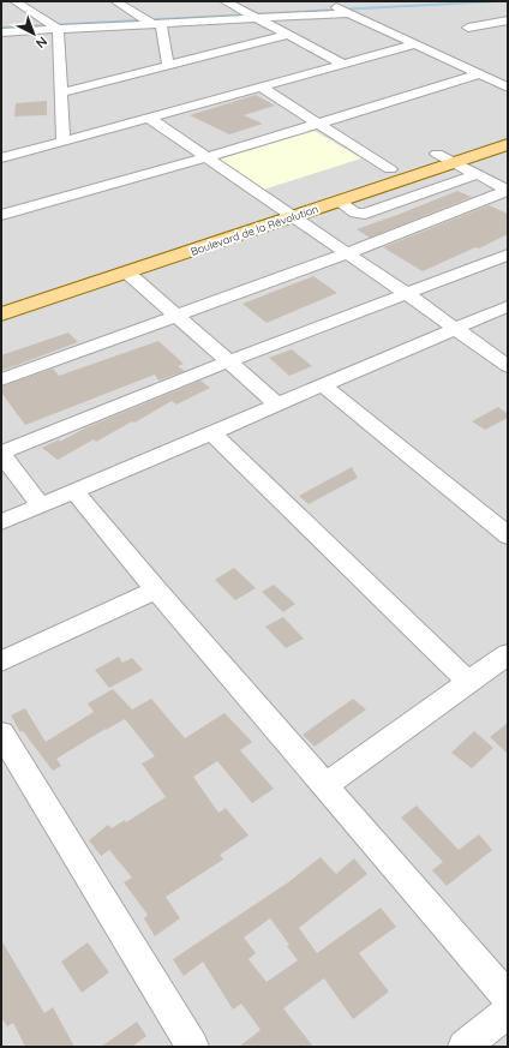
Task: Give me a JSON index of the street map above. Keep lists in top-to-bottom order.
{
  "streets": {
    "main road": ["Boulevard de la Révolution"]
  },
  "north": "bottom right"
}
